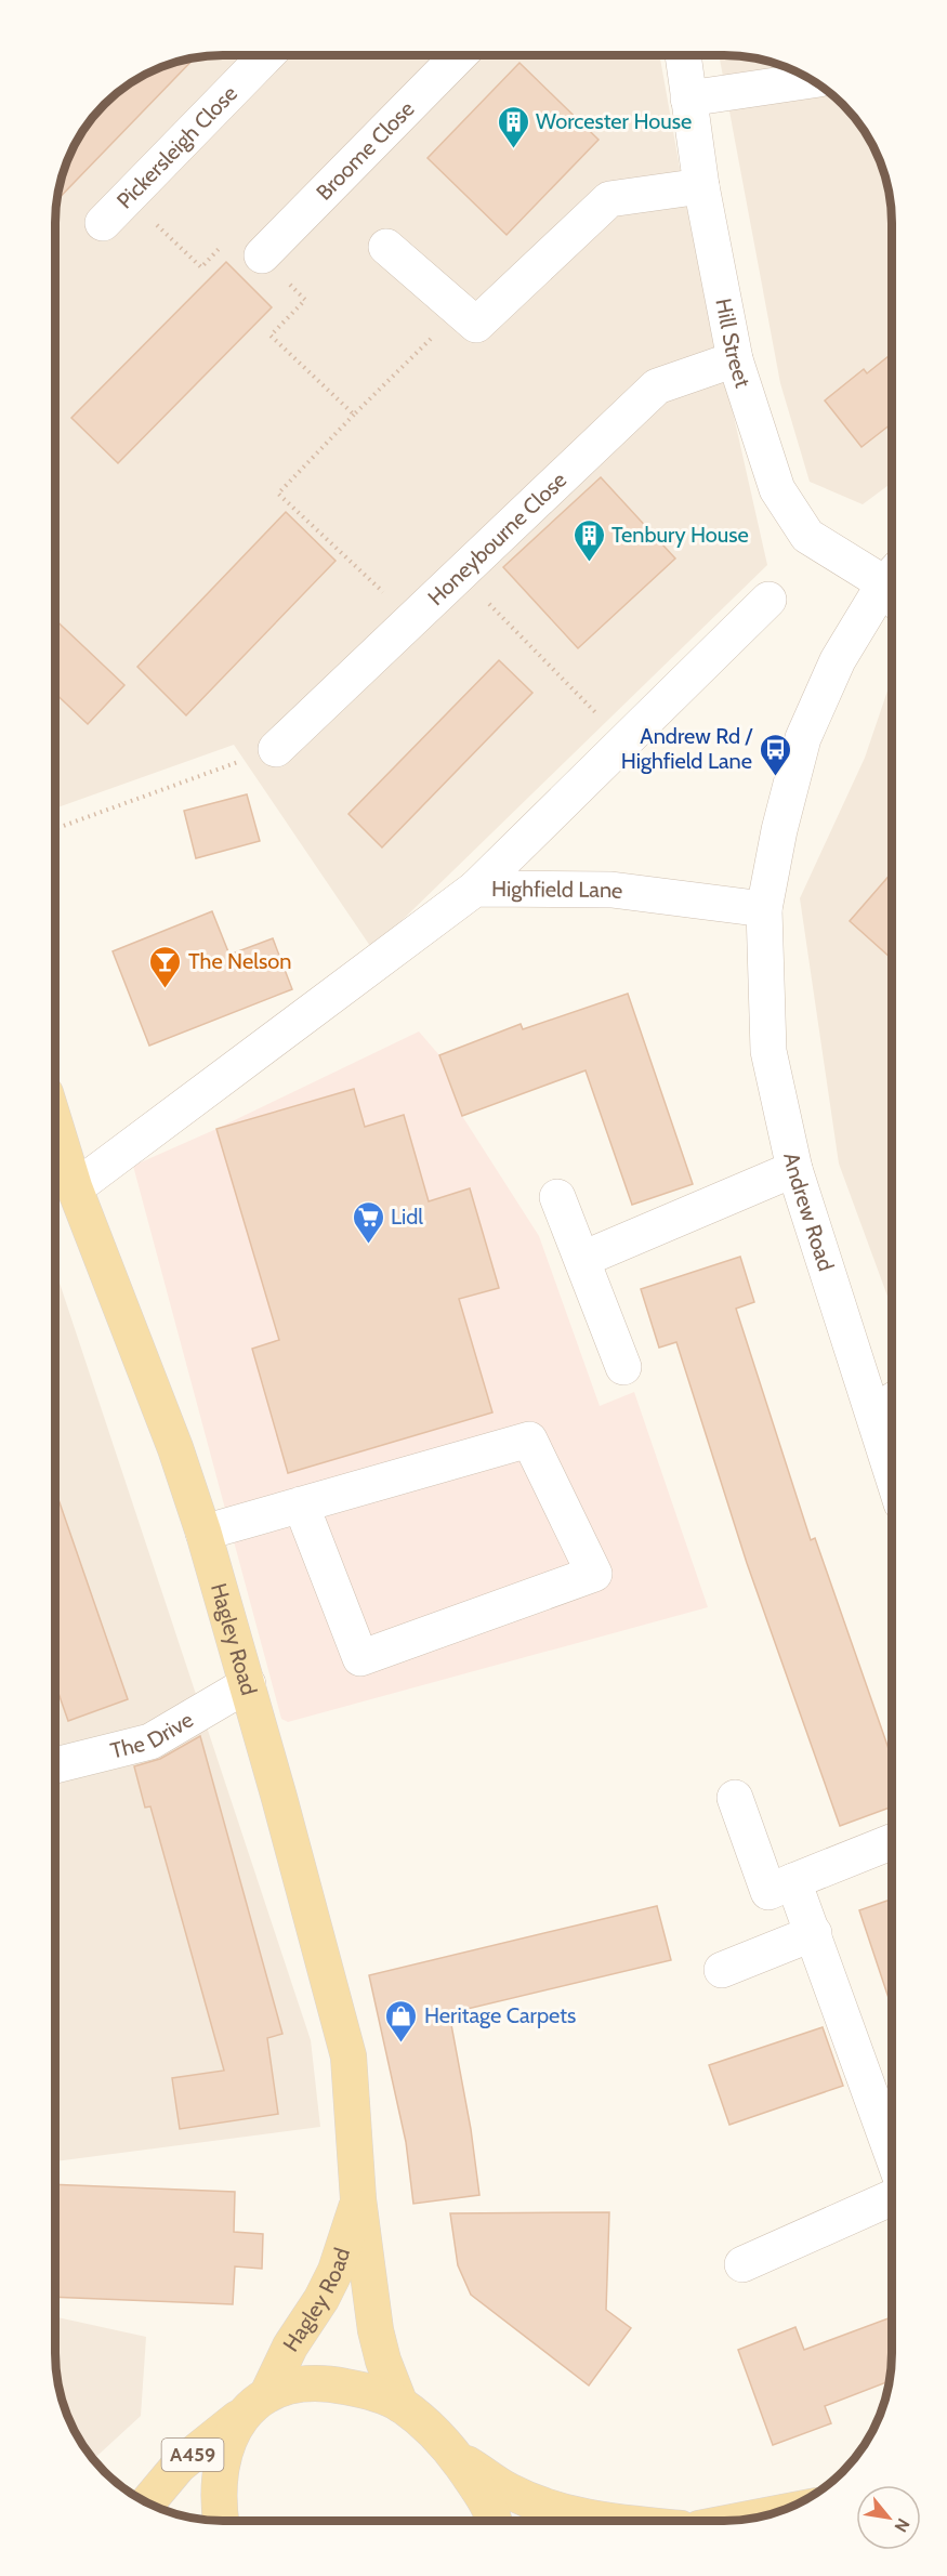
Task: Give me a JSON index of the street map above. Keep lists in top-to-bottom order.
{
  "streets": {
    "main road": ["Hagley Road", "A459"],
    "street": [
      "Pickersleigh Close",
      "Broome Close",
      "Hill Street",
      "Honeybourne Close",
      "Highfield Lane",
      "Andrew Road",
      "The Drive"
    ]
  },
  "crossings": [
    ["Hill Street", "Honeybourne Close"],
    ["Highfield Lane", "Andrew Road"],
    ["Highfield Lane", "Hagley Road"],
    ["Hagley Road", "The Drive"],
    ["Hagley Road", "A459"]
  ],
  "places": {
    "building": ["Worcester House", "Tenbury House"],
    "bus stop": ["Andrew Rd / Highfield Lane"],
    "bar": ["The Nelson"],
    "supermarket": ["Lidl"],
    "shop": ["Heritage Carpets"]
  },
  "north": "bottom right"
}
